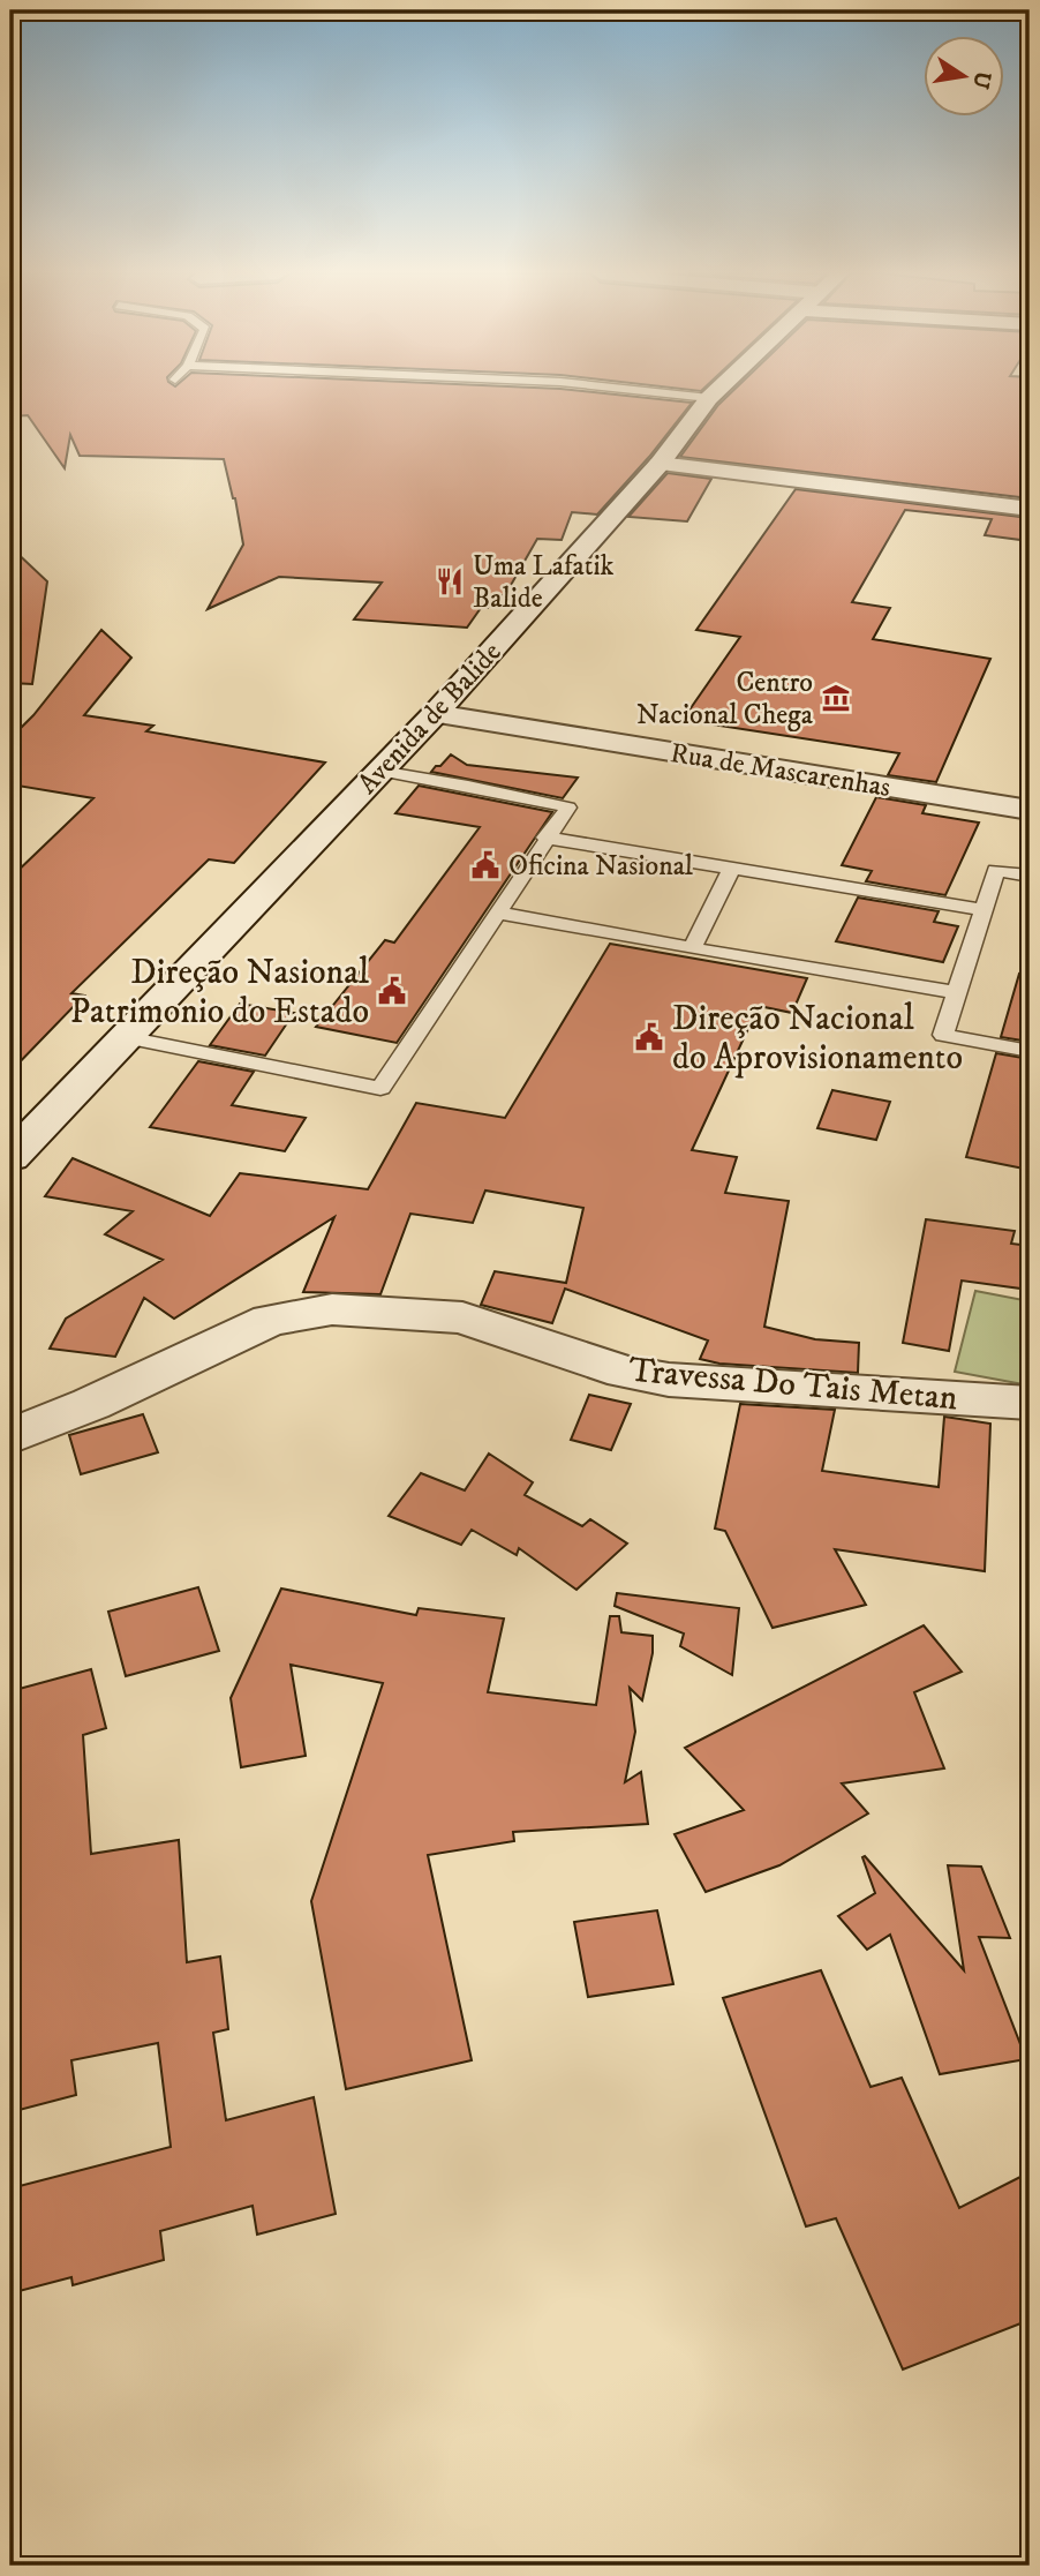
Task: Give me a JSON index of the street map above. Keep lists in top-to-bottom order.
{
  "streets": {
    "street": ["Avenida de Balide", "Rua de Mascarenhas", "Travessa Do Tais Metan"]
  },
  "crossings": [
    ["Avenida de Balide", "Rua de Mascarenhas"]
  ],
  "places": {
    "restaurant": ["Uma Lafatik Balide"],
    "museum": ["Centro Nacional Chega"],
    "public building": ["Oficina Nasional", "Direção Nasional Patrimonio do Estado", "Direção Nacional do Aprovisionamento"]
  },
  "north": "right"
}
